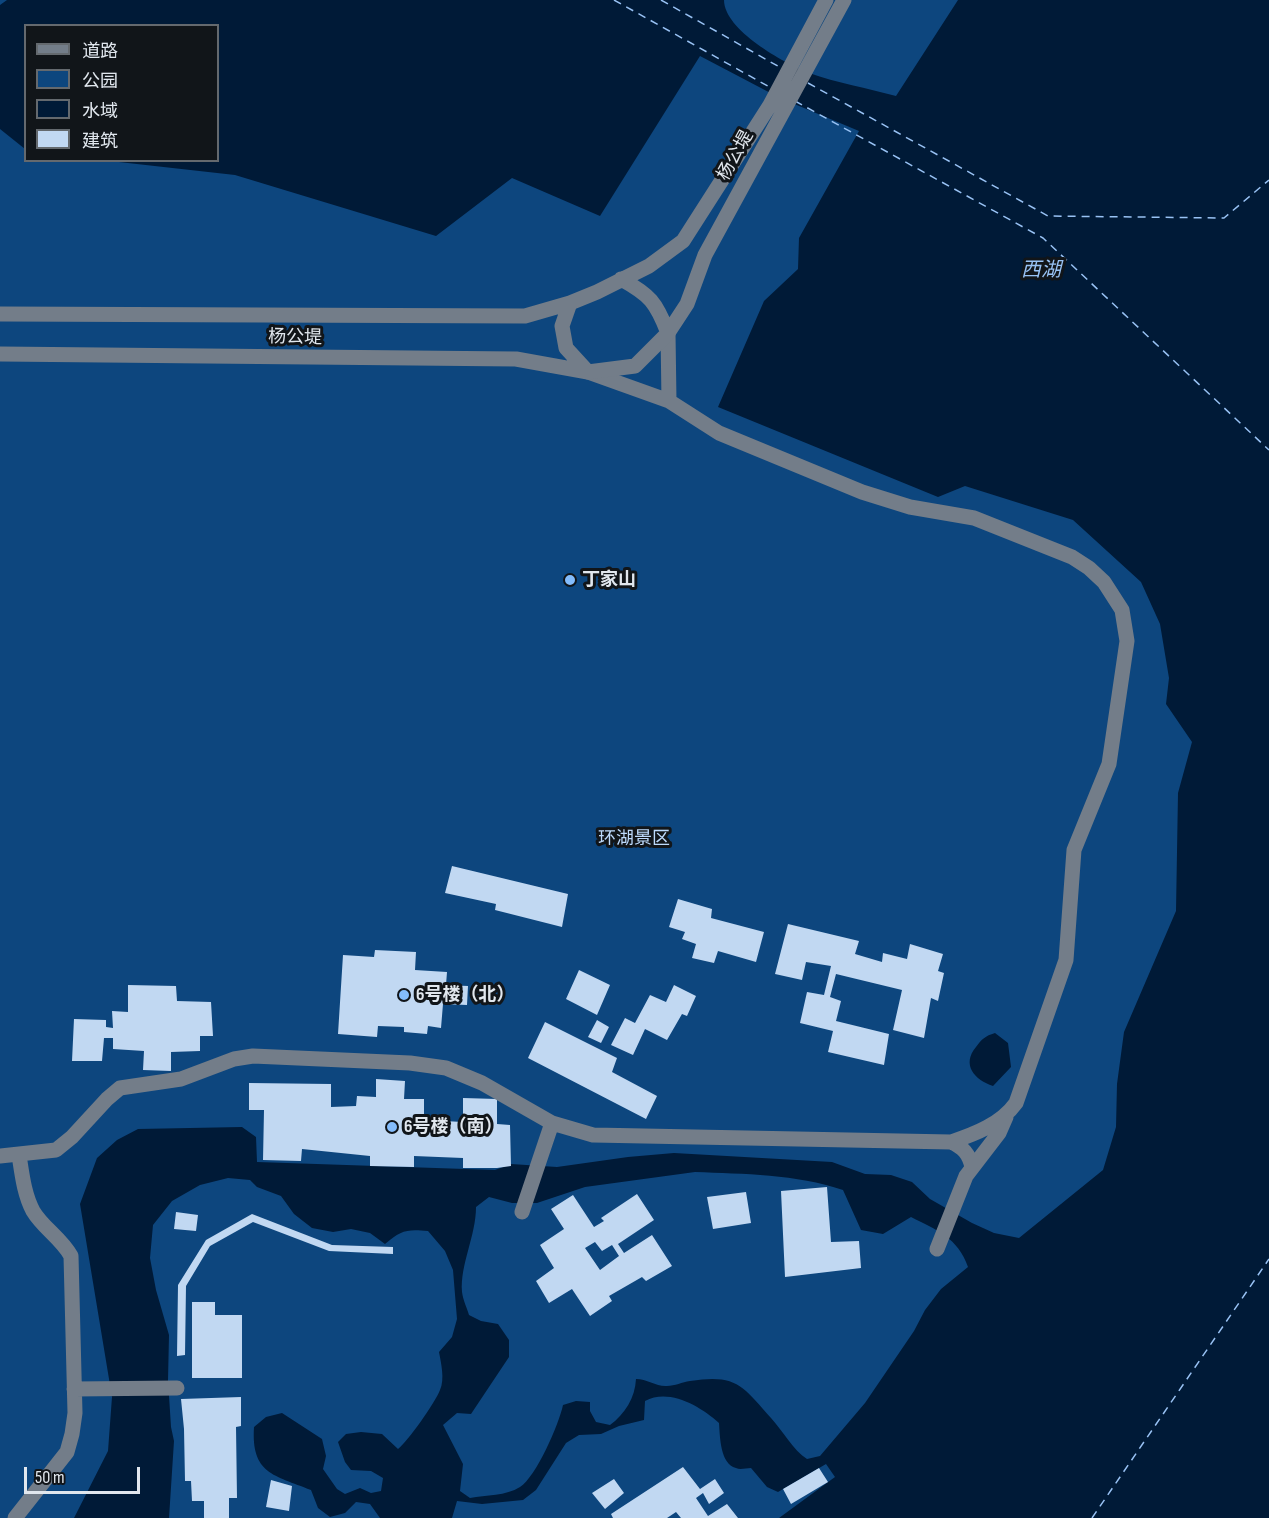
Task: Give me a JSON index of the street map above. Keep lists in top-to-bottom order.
{
  "streets": {
    "street": ["杨公堤"]
  },
  "water": ["西湖"],
  "parks": ["环湖景区"],
  "places": ["丁家山", "6号楼（北）", "6号楼（南）"],
  "legend": [
    "道路",
    "公园",
    "水域",
    "建筑"
  ],
  "scale_bar": "50 m"
}
